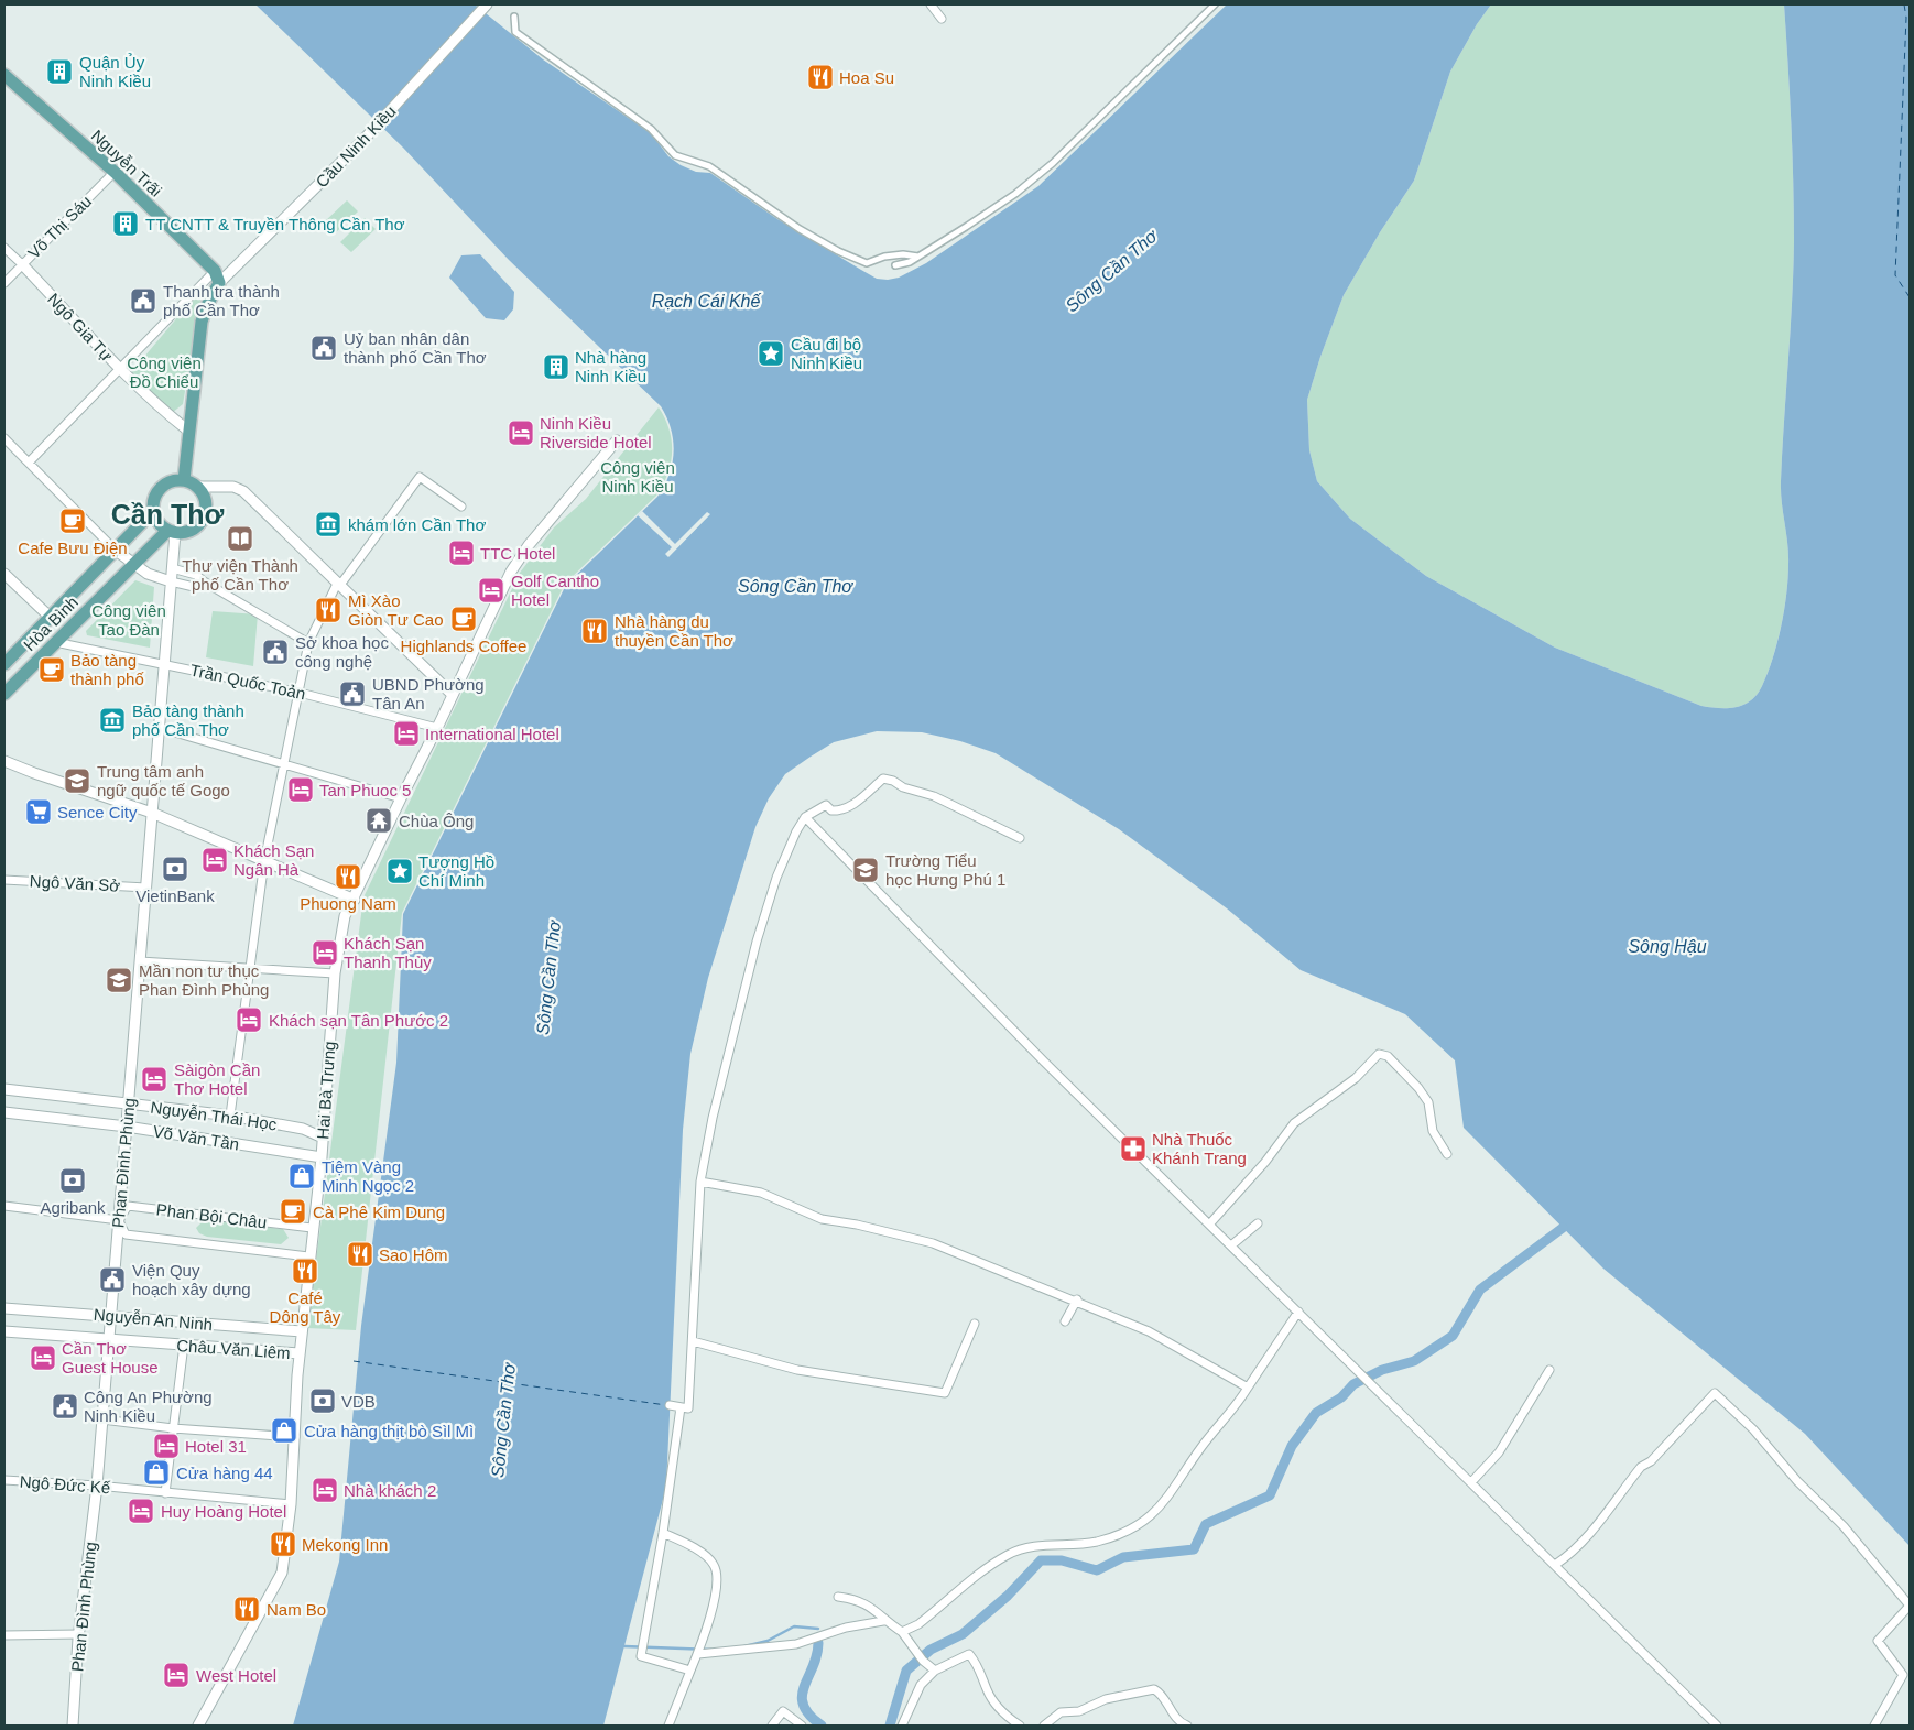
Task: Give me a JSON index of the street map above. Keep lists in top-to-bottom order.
{
  "streets": {
    "main road": ["Nguyễn Trãi", "Hòa Bình"],
    "street": [
      "Cầu Ninh Kiều",
      "Võ Thị Sáu",
      "Ngô Gia Tự",
      "Trần Quốc Toản",
      "Ngô Văn Sở",
      "Hai Bà Trưng",
      "Nguyễn Thái Học",
      "Võ Văn Tần",
      "Phan Đình Phùng",
      "Phan Bội Châu",
      "Nguyễn An Ninh",
      "Châu Văn Liêm",
      "Ngô Đức Kế"
    ]
  },
  "crossings": [
    ["Cầu Ninh Kiều", "Nguyễn Trãi"],
    ["Nguyễn Trãi", "Võ Thị Sáu"],
    ["Võ Thị Sáu", "Ngô Gia Tự"],
    ["Hòa Bình", "Trần Quốc Toản"],
    ["Hòa Bình", "Phan Đình Phùng"],
    ["Trần Quốc Toản", "Hai Bà Trưng"],
    ["Trần Quốc Toản", "Phan Đình Phùng"],
    ["Ngô Văn Sở", "Phan Đình Phùng"],
    ["Hai Bà Trưng", "Nguyễn Thái Học"],
    ["Hai Bà Trưng", "Võ Văn Tần"],
    ["Hai Bà Trưng", "Phan Bội Châu"],
    ["Hai Bà Trưng", "Nguyễn An Ninh"],
    ["Hai Bà Trưng", "Châu Văn Liêm"],
    ["Hai Bà Trưng", "Ngô Đức Kế"],
    ["Nguyễn Thái Học", "Phan Đình Phùng"],
    ["Võ Văn Tần", "Phan Đình Phùng"],
    ["Phan Đình Phùng", "Phan Bội Châu"],
    ["Phan Đình Phùng", "Nguyễn An Ninh"],
    ["Phan Đình Phùng", "Châu Văn Liêm"],
    ["Phan Đình Phùng", "Ngô Đức Kế"]
  ],
  "districts": ["Cần Thơ"],
  "water": ["Sông Cần Thơ", "Rạch Cái Khế", "Sông Hậu"],
  "parks": ["Công viên Đồ Chiểu", "Công viên Ninh Kiều", "Công viên Tao Đàn"],
  "places": {
    "building": ["Quận Ủy Ninh Kiều", "TT CNTT & Truyền Thông Cần Thơ", "Nhà hàng Ninh Kiều"],
    "restaurant": [
      "Hoa Su",
      "Mì Xào Giòn Tư Cao",
      "Nhà hàng du thuyền Cần Thơ",
      "Phuong Nam",
      "Sao Hôm",
      "Café Dông Tây",
      "Mekong Inn",
      "Nam Bo"
    ],
    "public building": [
      "Thanh tra thành phố Cần Thơ",
      "Uỷ ban nhân dân thành phố Cần Thơ",
      "Sở khoa học công nghệ",
      "UBND Phường Tân An",
      "Viện Quy hoạch xây dựng",
      "Công An Phường Ninh Kiều"
    ],
    "place": ["Cầu đi bộ Ninh Kiều", "Tượng Hồ Chí Minh"],
    "hotel": [
      "Ninh Kiều Riverside Hotel",
      "TTC Hotel",
      "Golf Cantho Hotel",
      "International Hotel",
      "Tan Phuoc 5",
      "Khách Sạn Ngân Hà",
      "Khách Sạn Thanh Thủy",
      "Khách sạn Tân Phước 2",
      "Sàigòn Cần Thơ Hotel",
      "Cần Thơ Guest House",
      "Hotel 31",
      "Nhà khách 2",
      "Huy Hoàng Hotel",
      "West Hotel"
    ],
    "cafe": [
      "Cafe Bưu Điện",
      "Highlands Coffee",
      "Bảo tàng thành phố",
      "Cà Phê Kim Dung"
    ],
    "museum": ["khám lớn Cần Thơ", "Bảo tàng thành phố Cần Thơ"],
    "library": ["Thư viện Thành phố Cần Thơ"],
    "school or university": ["Trung tâm anh ngữ quốc tế Gogo", "Trường Tiểu học Hưng Phú 1", "Mần non tư thục Phan Đình Phùng"],
    "supermarket": ["Sence City"],
    "temple": ["Chùa Ông"],
    "bank": ["VietinBank", "Agribank", "VDB"],
    "pharmacy": ["Nhà Thuốc Khánh Trang"],
    "shop": ["Tiệm Vàng Minh Ngọc 2", "Cửa hàng thịt bò Sìl Mì", "Cửa hàng 44"]
  }
}
